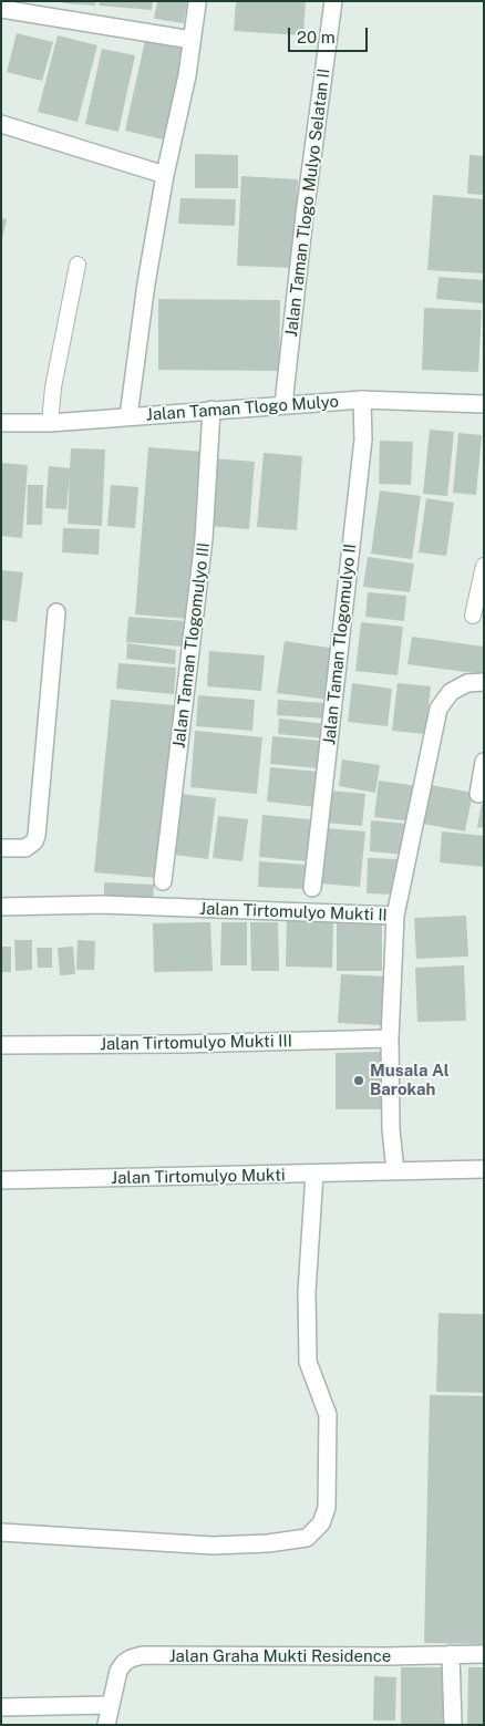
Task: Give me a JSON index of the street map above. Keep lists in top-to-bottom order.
{
  "streets": {
    "street": [
      "Jalan Taman Tlogo Mulyo Selatan II",
      "Jalan Taman Tlogo Mulyo",
      "Jalan Taman Tlogomulyo II",
      "Jalan Taman Tlogomulyo III",
      "Jalan Tirtomulyo Mukti II",
      "Jalan Tirtomulyo Mukti III",
      "Jalan Tirtomulyo Mukti",
      "Jalan Graha Mukti Residence"
    ]
  },
  "crossings": [
    ["Jalan Taman Tlogo Mulyo Selatan II", "Jalan Taman Tlogo Mulyo"],
    ["Jalan Taman Tlogo Mulyo", "Jalan Taman Tlogomulyo II"],
    ["Jalan Taman Tlogo Mulyo", "Jalan Taman Tlogomulyo III"],
    ["Jalan Tirtomulyo Mukti II", "Jalan Tirtomulyo Mukti III"],
    ["Jalan Tirtomulyo Mukti II", "Jalan Tirtomulyo Mukti"]
  ],
  "places": ["Musala Al Barokah"],
  "scale_bar": "20 m"
}
